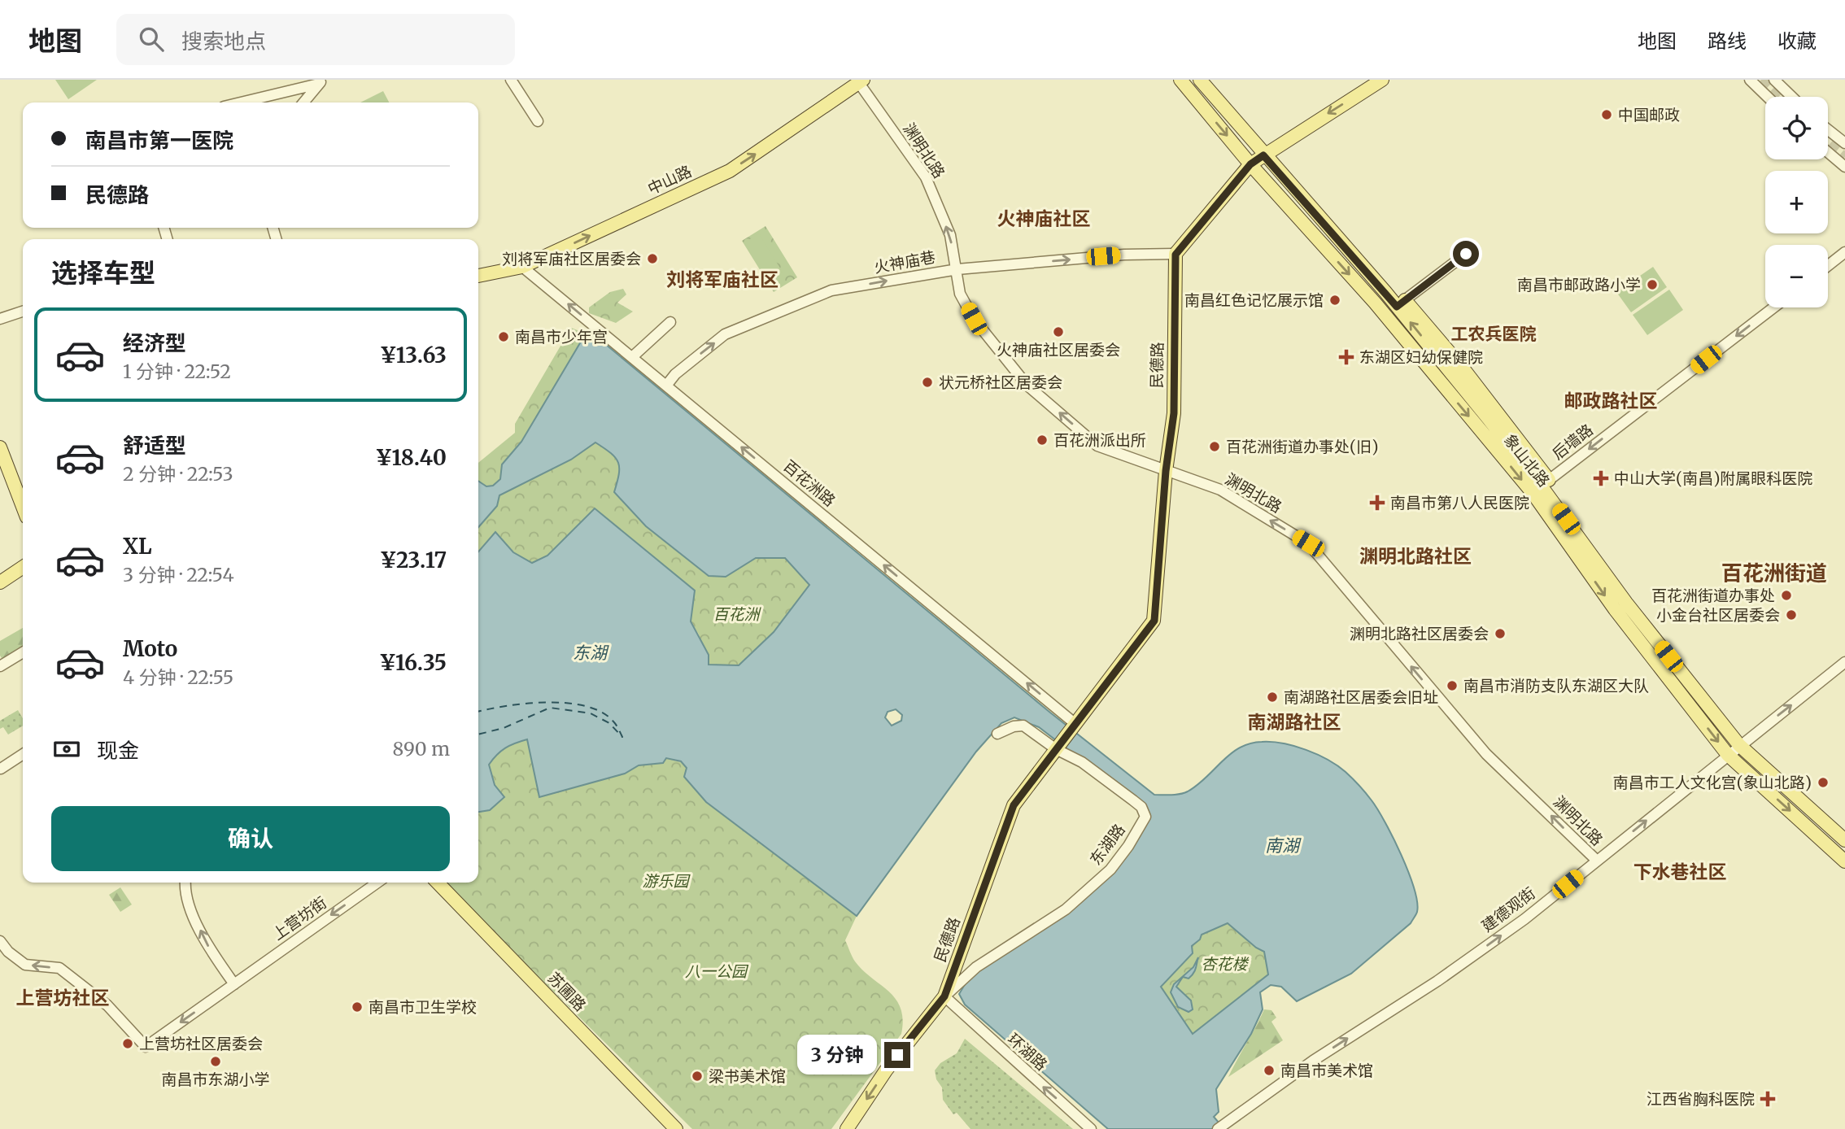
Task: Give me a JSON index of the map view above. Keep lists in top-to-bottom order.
{
  "streets": {
    "main road": [
      "中山路",
      "民德路",
      "象山北路",
      "苏圃路"
    ],
    "street": [
      "渊明北路",
      "火神庙巷",
      "后墙路",
      "百花洲路",
      "东湖路",
      "建德观街",
      "上营坊街",
      "环湖路"
    ]
  },
  "crossings": [
    ["渊明北路", "中山路"],
    ["渊明北路", "火神庙巷"],
    ["渊明北路", "民德路"],
    ["渊明北路", "建德观街"],
    ["中山路", "百花洲路"],
    ["火神庙巷", "民德路"],
    ["火神庙巷", "百花洲路"],
    ["民德路", "百花洲路"],
    ["民德路", "东湖路"],
    ["民德路", "环湖路"],
    ["后墙路", "象山北路"],
    ["象山北路", "建德观街"],
    ["东湖路", "环湖路"]
  ],
  "one_way": [
    "渊明北路",
    "中山路",
    "火神庙巷",
    "后墙路",
    "百花洲路",
    "建德观街",
    "上营坊街",
    "环湖路"
  ],
  "districts": [
    "火神庙社区",
    "刘将军庙社区",
    "工农兵医院",
    "邮政路社区",
    "渊明北路社区",
    "百花洲街道",
    "南湖路社区",
    "下水巷社区",
    "上营坊社区"
  ],
  "water": ["东湖", "南湖"],
  "parks": [
    "百花洲",
    "游乐园",
    "杏花楼",
    "八一公园"
  ],
  "places": {
    "other": [
      "中国邮政",
      "刘将军庙社区居委会",
      "南昌市邮政路小学",
      "南昌红色记忆展示馆",
      "火神庙社区居委会",
      "南昌市少年宫",
      "状元桥社区居委会",
      "百花洲派出所",
      "百花洲街道办事处(旧)",
      "百花洲街道办事处",
      "小金台社区居委会",
      "渊明北路社区居委会",
      "南昌市消防支队东湖区大队",
      "南湖路社区居委会旧址",
      "南昌市工人文化宫(象山北路)",
      "南昌市卫生学校",
      "上营坊社区居委会",
      "南昌市东湖小学",
      "南昌市美术馆",
      "梁书美术馆"
    ],
    "health": [
      "东湖区妇幼保健院",
      "中山大学(南昌)附属眼科医院",
      "南昌市第八人民医院",
      "江西省胸科医院"
    ]
  },
  "page": {
    "header": "地图",
    "search": "搜索地点",
    "nav": ["地图", "路线", "收藏"],
    "map_buttons": ["+", "−"],
    "banner": ["南昌市第一医院", "民德路"],
    "heading": "选择车型",
    "list": [
      {
        "name": "经济型",
        "note": "1 分钟 · 22:52",
        "value": "¥13.63"
      },
      {
        "name": "舒适型",
        "note": "2 分钟 · 22:53",
        "value": "¥18.40"
      },
      {
        "name": "XL",
        "note": "3 分钟 · 22:54",
        "value": "¥23.17"
      },
      {
        "name": "Moto",
        "note": "4 分钟 · 22:55",
        "value": "¥16.35"
      }
    ],
    "pay": ["现金", "890 m"],
    "buttons": "确认",
    "bubble": "3 分钟"
  }
}
